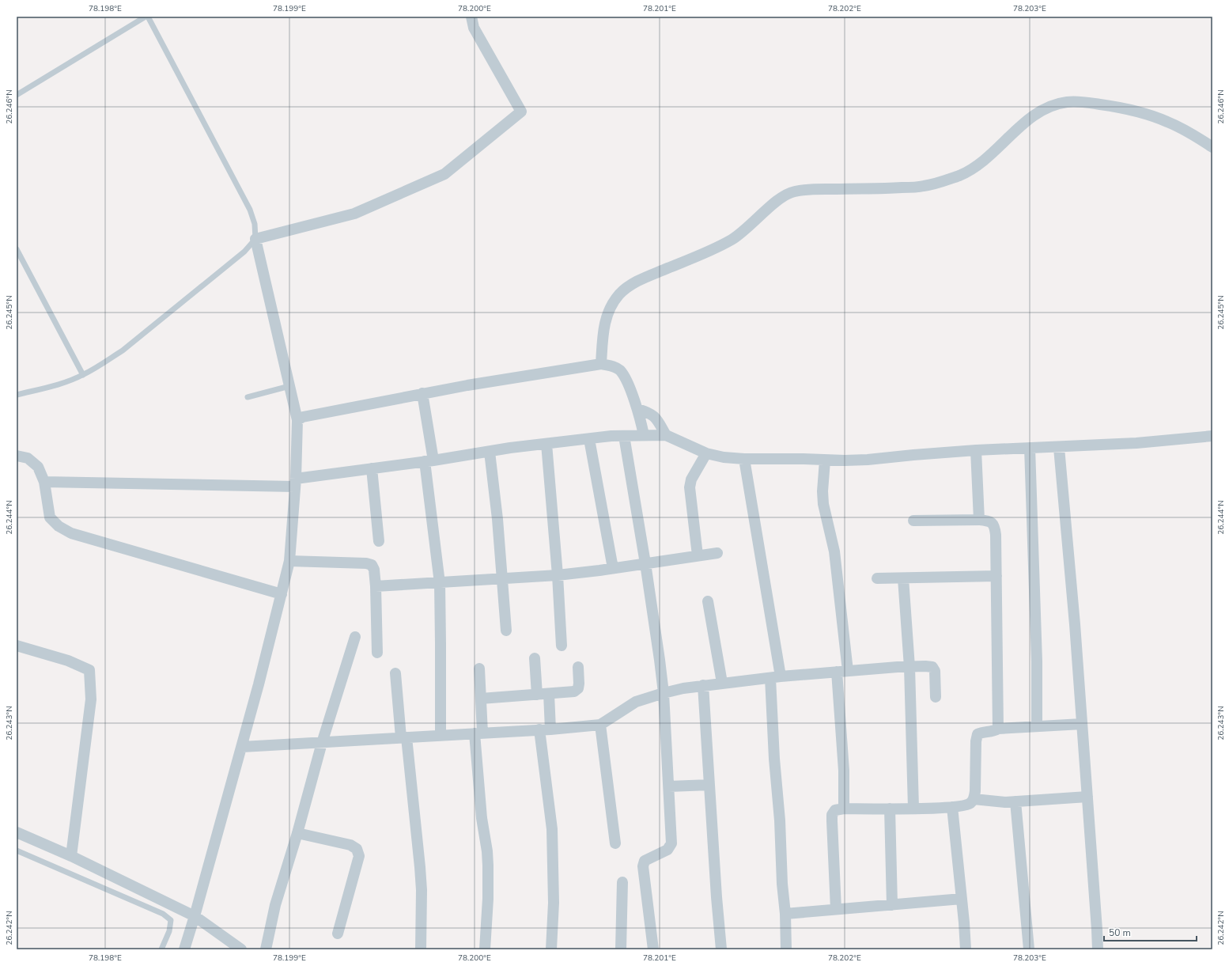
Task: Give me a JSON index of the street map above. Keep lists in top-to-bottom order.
{
  "scale_bar": "50 m",
  "coordinates": [
    "78.198°E",
    "78.199°E",
    "78.200°E",
    "78.201°E",
    "78.202°E",
    "78.203°E",
    "26.246°N",
    "26.245°N",
    "26.244°N",
    "26.243°N",
    "26.242°N"
  ]
}
